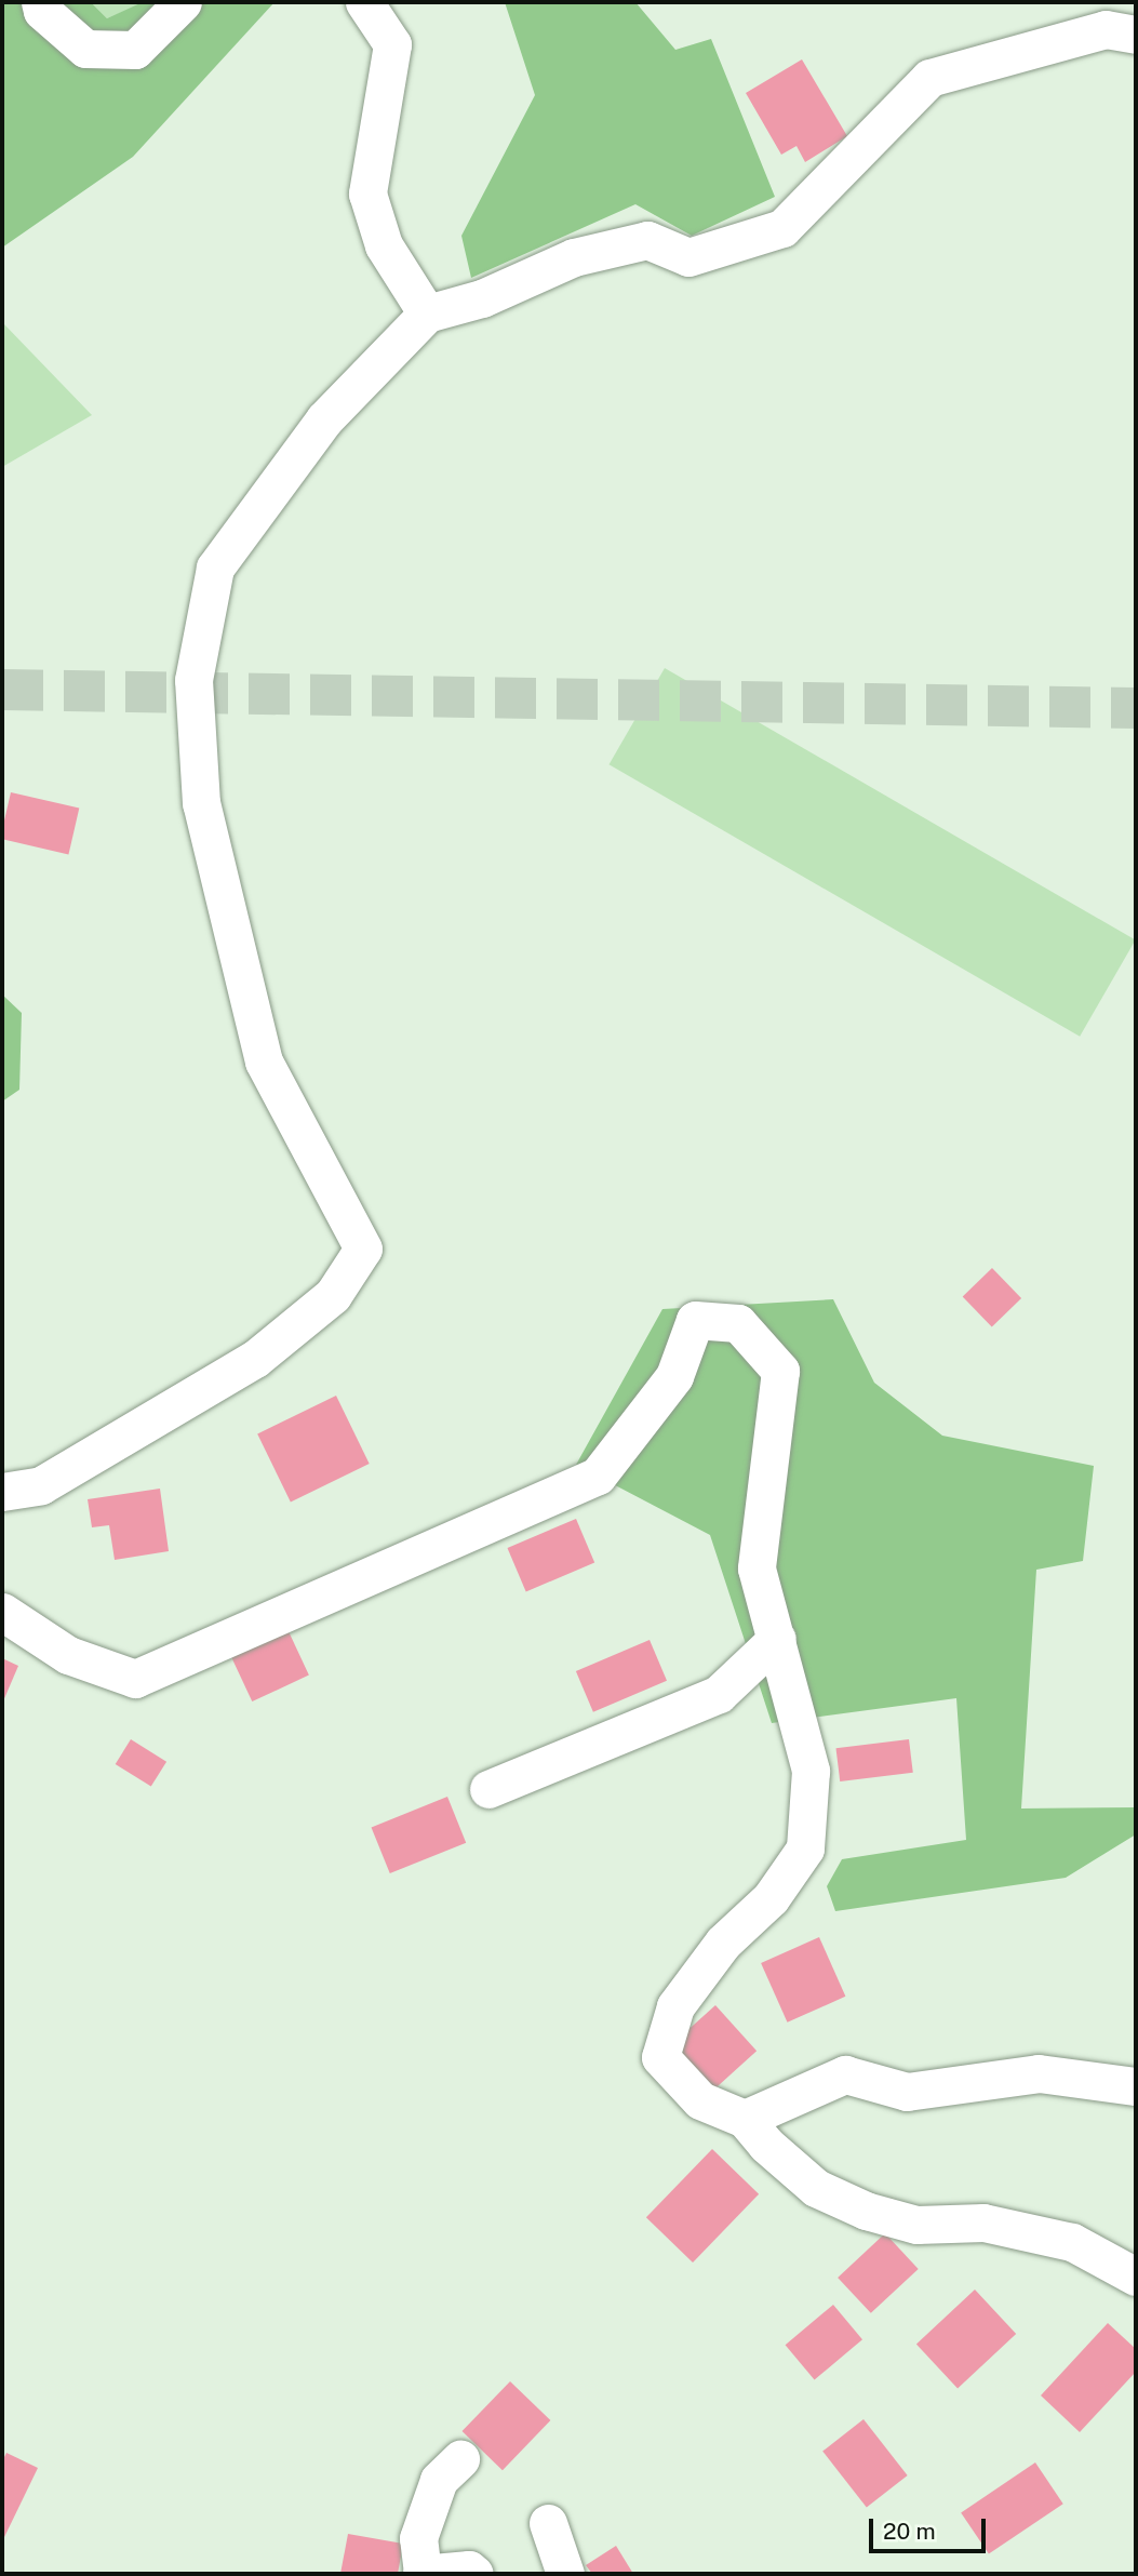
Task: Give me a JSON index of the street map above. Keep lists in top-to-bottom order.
{
  "scale_bar": "20 m"
}
